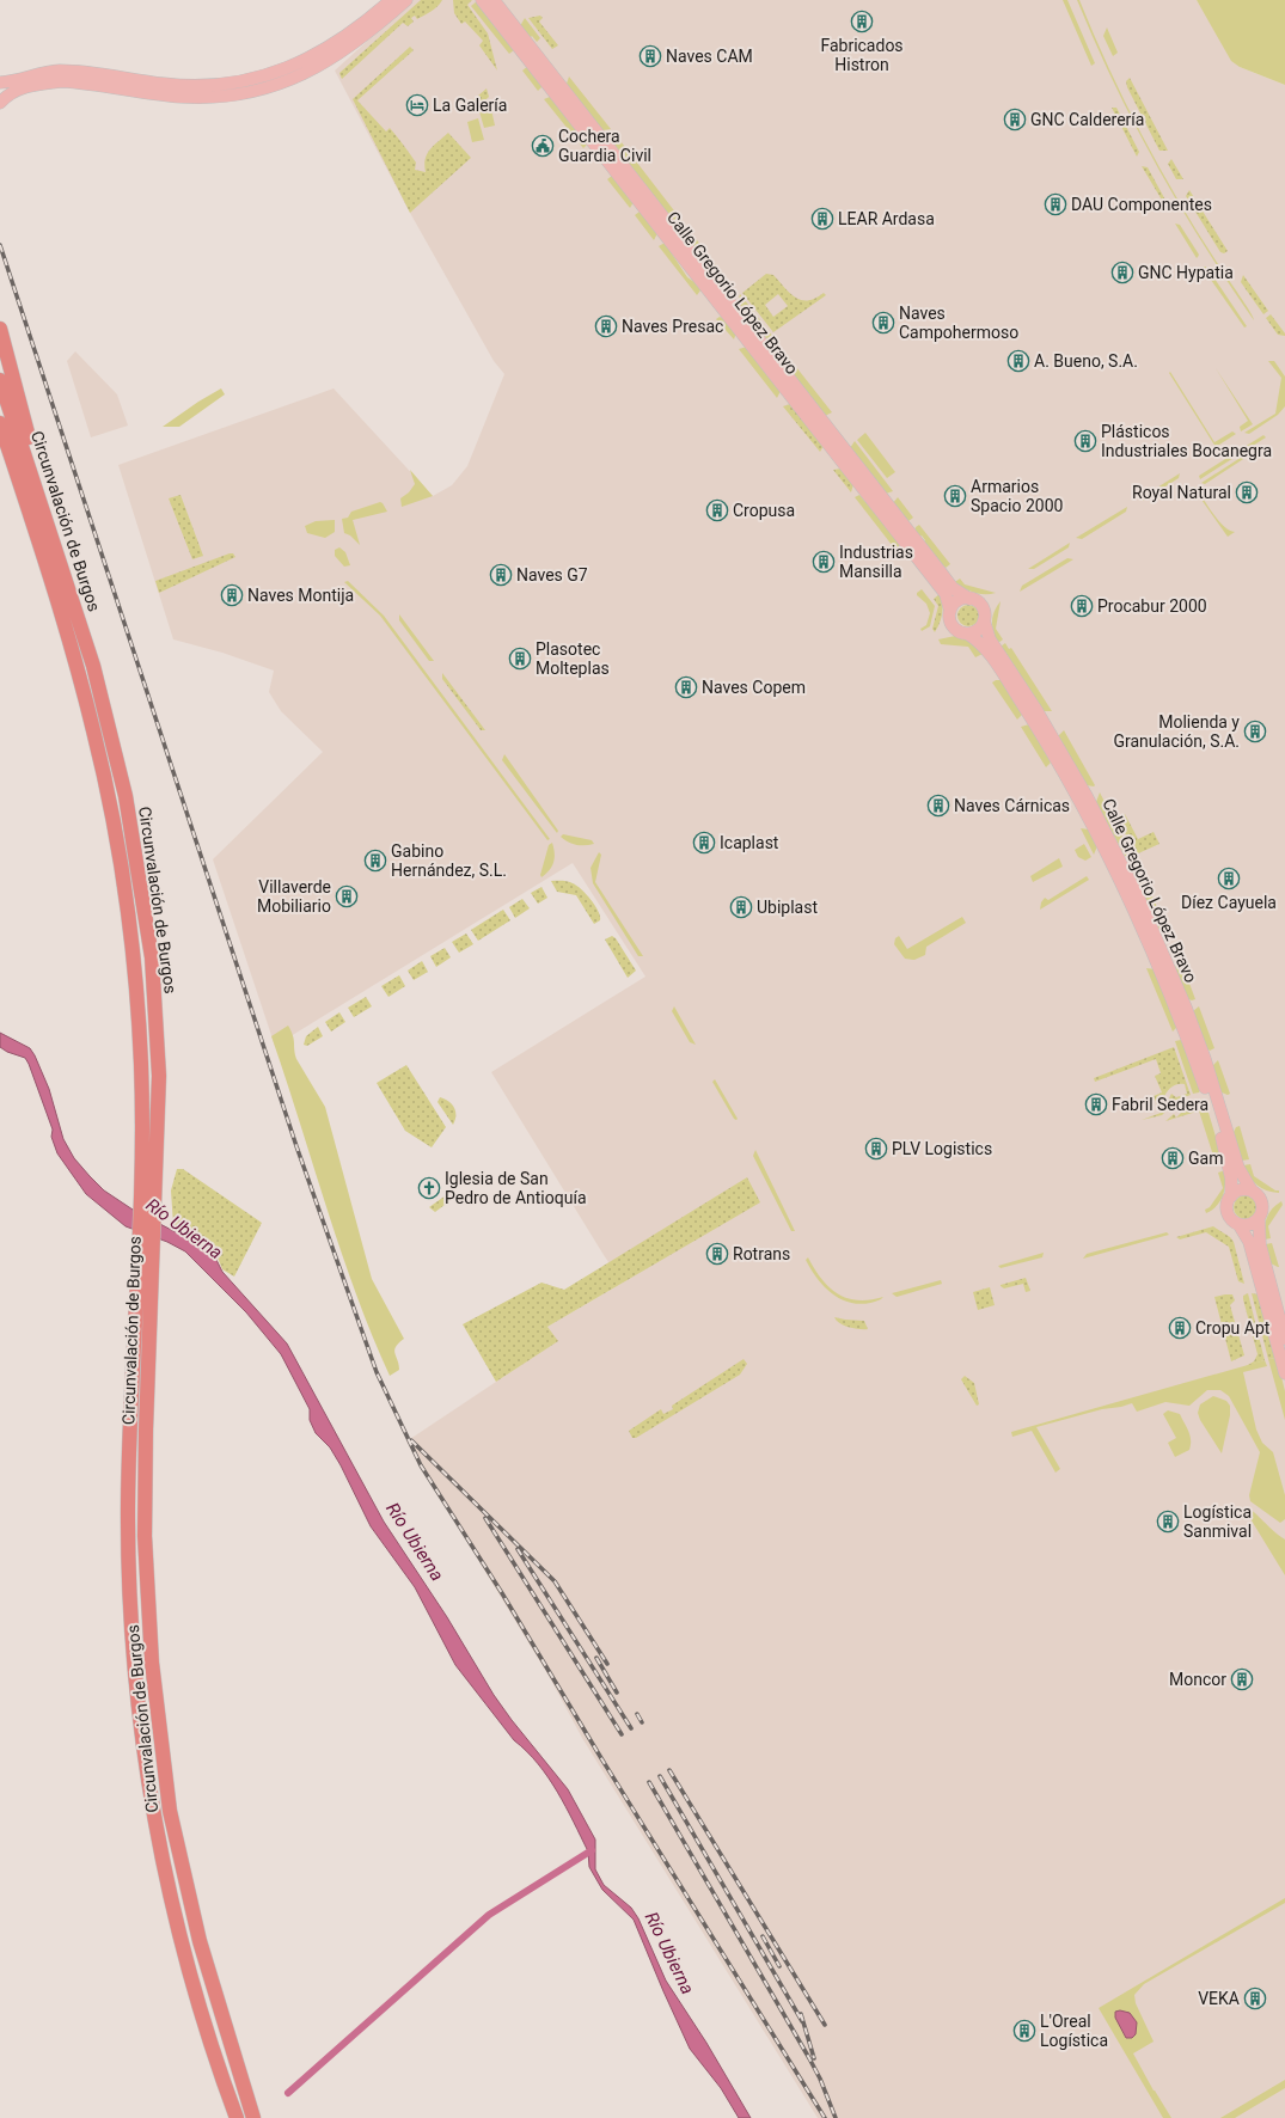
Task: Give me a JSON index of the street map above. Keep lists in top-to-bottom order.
{
  "streets": {
    "highway": ["Circunvalación de Burgos"],
    "main road": ["Calle Gregorio López Bravo"]
  },
  "water": ["Río Ubierna"],
  "places": {
    "building": [
      "Fabricados Histron",
      "Naves CAM",
      "GNC Calderería",
      "DAU Componentes",
      "LEAR Ardasa",
      "GNC Hypatia",
      "Naves Campohermoso",
      "Naves Presac",
      "A. Bueno, S.A.",
      "Plásticos Industriales Bocanegra",
      "Royal Natural",
      "Armarios Spacio 2000",
      "Cropusa",
      "Industrias Mansilla",
      "Naves G7",
      "Naves Montija",
      "Procabur 2000",
      "Plasotec Molteplas",
      "Naves Copem",
      "Molienda y Granulación, S.A.",
      "Naves Cárnicas",
      "Icaplast",
      "Gabino Hernández, S.L.",
      "Díez Cayuela",
      "Villaverde Mobiliario",
      "Ubiplast",
      "Fabril Sedera",
      "PLV Logistics",
      "Gam",
      "Rotrans",
      "Cropu Apt",
      "Logística Sanmival",
      "Moncor",
      "VEKA",
      "L'Oreal Logística"
    ],
    "hotel": ["La Galería"],
    "public building": ["Cochera Guardia Civil"],
    "church": ["Iglesia de San Pedro de Antioquía"]
  }
}
